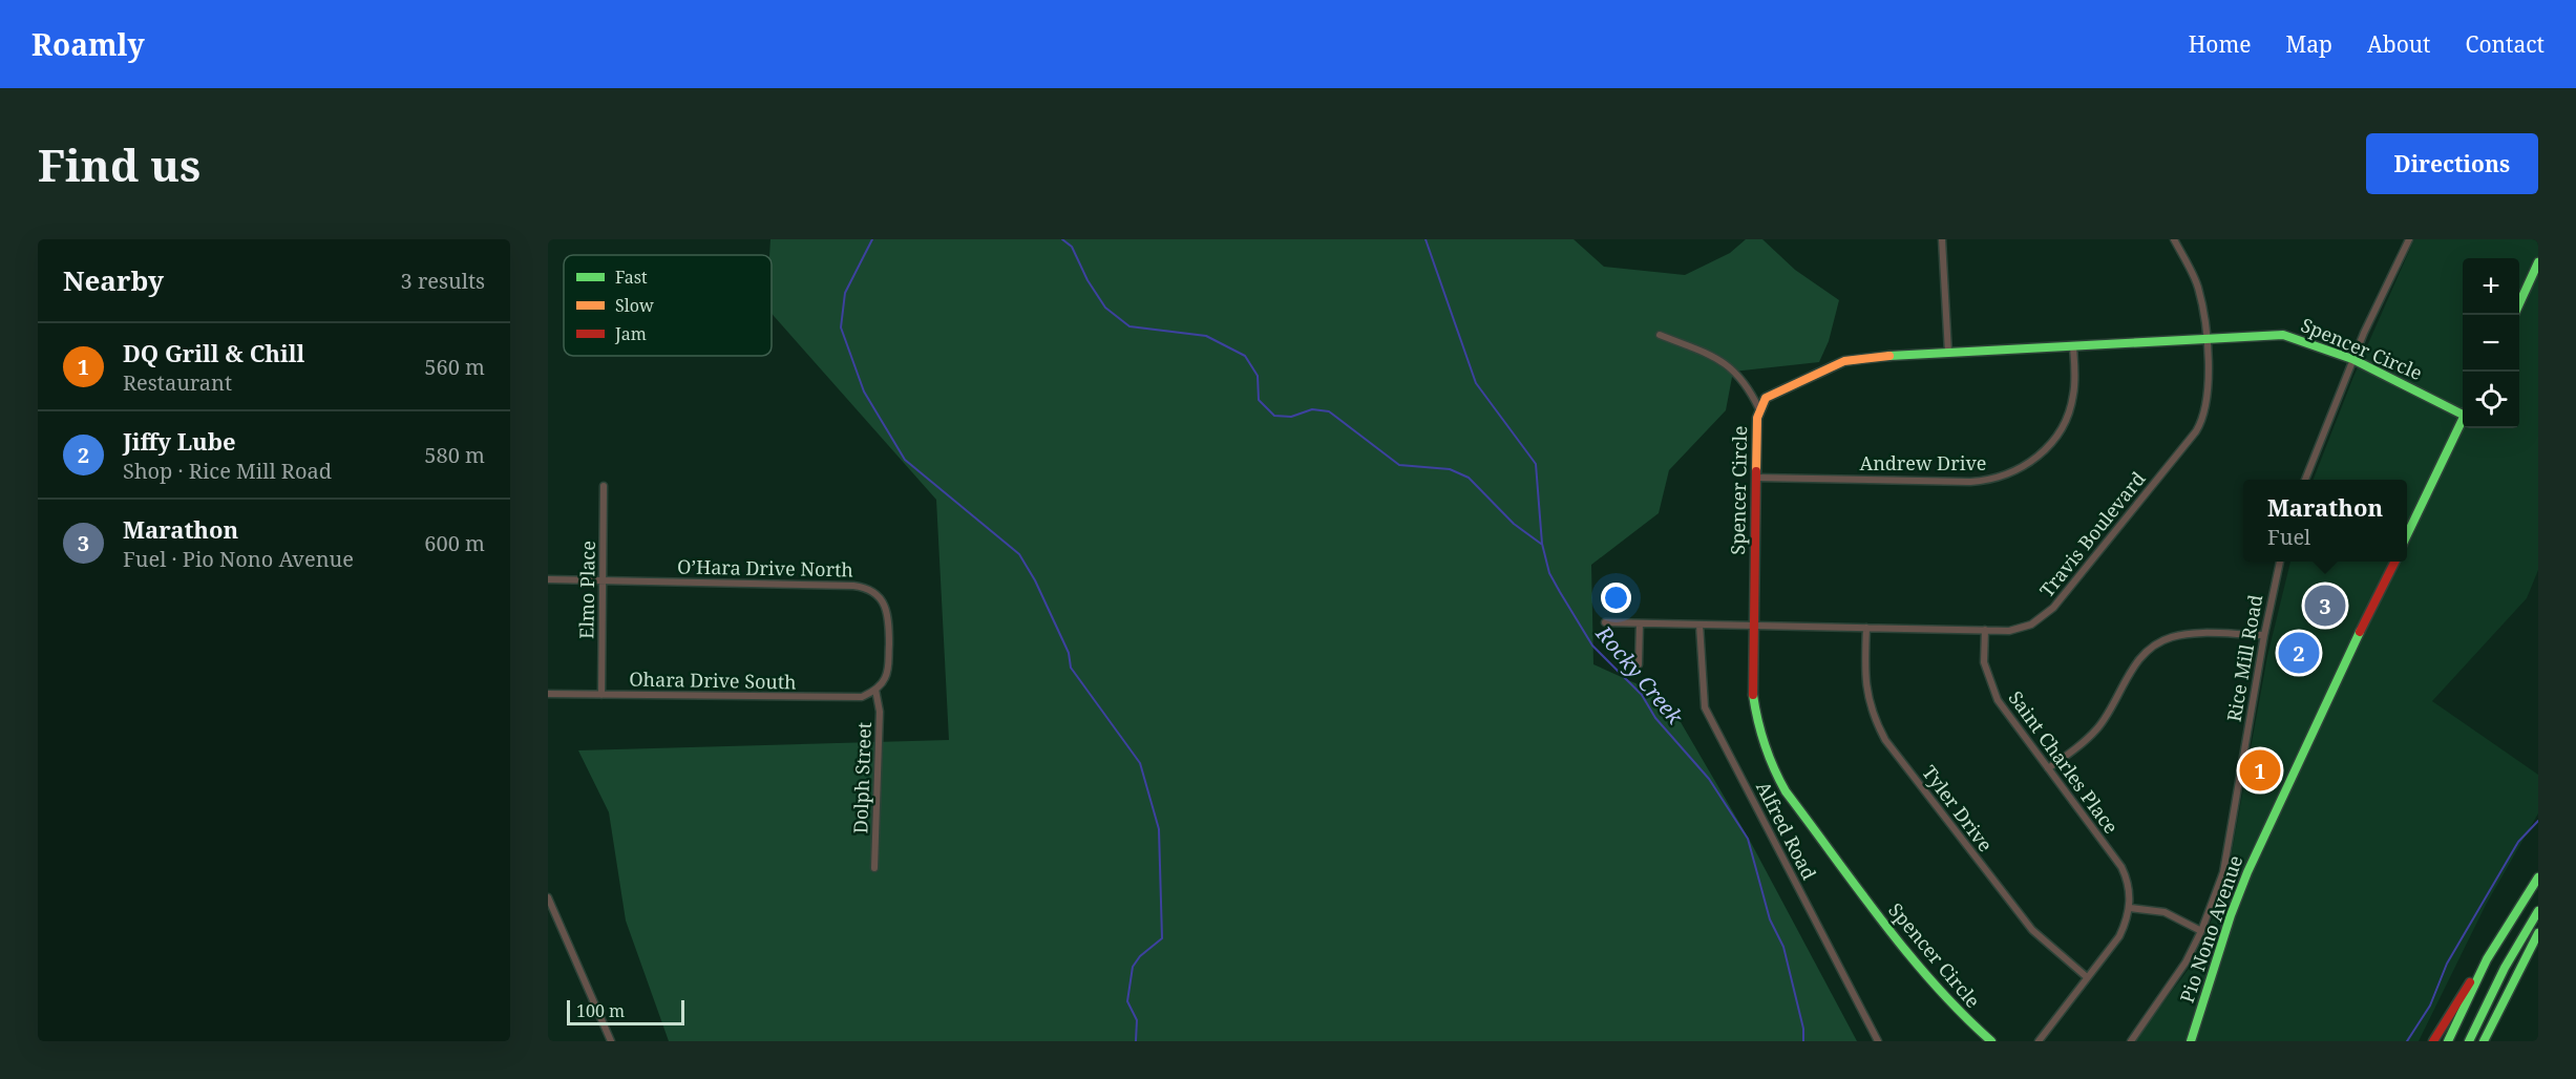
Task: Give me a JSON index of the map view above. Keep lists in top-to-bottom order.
{
  "streets": {
    "main road": ["Spencer Circle", "Pio Nono Avenue"],
    "street": [
      "Andrew Drive",
      "Travis Boulevard",
      "O’Hara Drive North",
      "Elmo Place",
      "Rice Mill Road",
      "Ohara Drive South",
      "Saint Charles Place",
      "Dolph Street",
      "Tyler Drive",
      "Alfred Road"
    ]
  },
  "crossings": [
    ["Spencer Circle", "Andrew Drive"],
    ["Spencer Circle", "Travis Boulevard"],
    ["Travis Boulevard", "Saint Charles Place"],
    ["Travis Boulevard", "Tyler Drive"],
    ["Travis Boulevard", "Alfred Road"],
    ["O’Hara Drive North", "Elmo Place"],
    ["O’Hara Drive North", "Ohara Drive South"],
    ["O’Hara Drive North", "Dolph Street"],
    ["Elmo Place", "Ohara Drive South"],
    ["Ohara Drive South", "Dolph Street"]
  ],
  "water": ["Rocky Creek"],
  "legend": ["Fast", "Slow", "Jam"],
  "scale_bar": "100 m",
  "page": {
    "header": "Roamly",
    "nav": [
      "Home",
      "Map",
      "About",
      "Contact"
    ],
    "buttons": "Directions",
    "title": "Find us",
    "heading": ["Nearby", "3 results"],
    "map_buttons": ["+", "−"],
    "list": [
      {
        "mark": "1",
        "name": "DQ Grill & Chill",
        "note": "Restaurant",
        "value": "560 m"
      },
      {
        "mark": "2",
        "name": "Jiffy Lube",
        "note": "Shop · Rice Mill Road",
        "value": "580 m"
      },
      {
        "mark": "3",
        "name": "Marathon",
        "note": "Fuel · Pio Nono Avenue",
        "value": "600 m"
      }
    ],
    "popup": ["Marathon", "Fuel"],
    "pins": ["3", "2", "1"],
    "scale": "100 m"
  }
}
